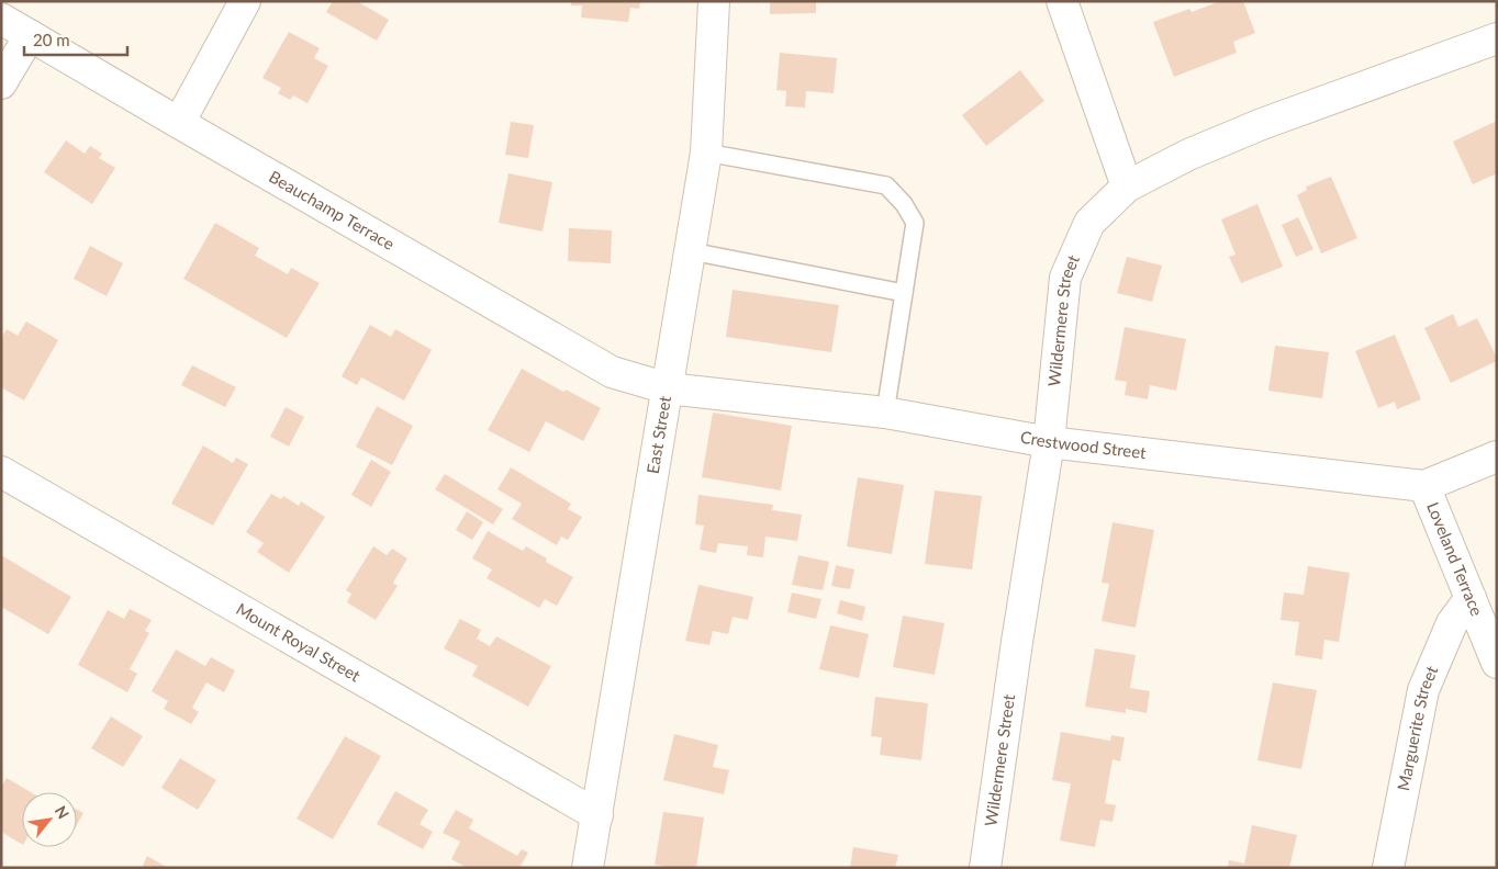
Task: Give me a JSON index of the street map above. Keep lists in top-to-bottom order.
{
  "streets": {
    "street": [
      "Beauchamp Terrace",
      "Wildermere Street",
      "East Street",
      "Crestwood Street",
      "Loveland Terrace",
      "Mount Royal Street",
      "Marguerite Street"
    ]
  },
  "crossings": [
    ["Beauchamp Terrace", "East Street"],
    ["Beauchamp Terrace", "Crestwood Street"],
    ["Wildermere Street", "Crestwood Street"],
    ["East Street", "Crestwood Street"],
    ["East Street", "Mount Royal Street"],
    ["Crestwood Street", "Loveland Terrace"],
    ["Loveland Terrace", "Marguerite Street"]
  ],
  "scale_bar": "20 m",
  "north": "top right"
}
